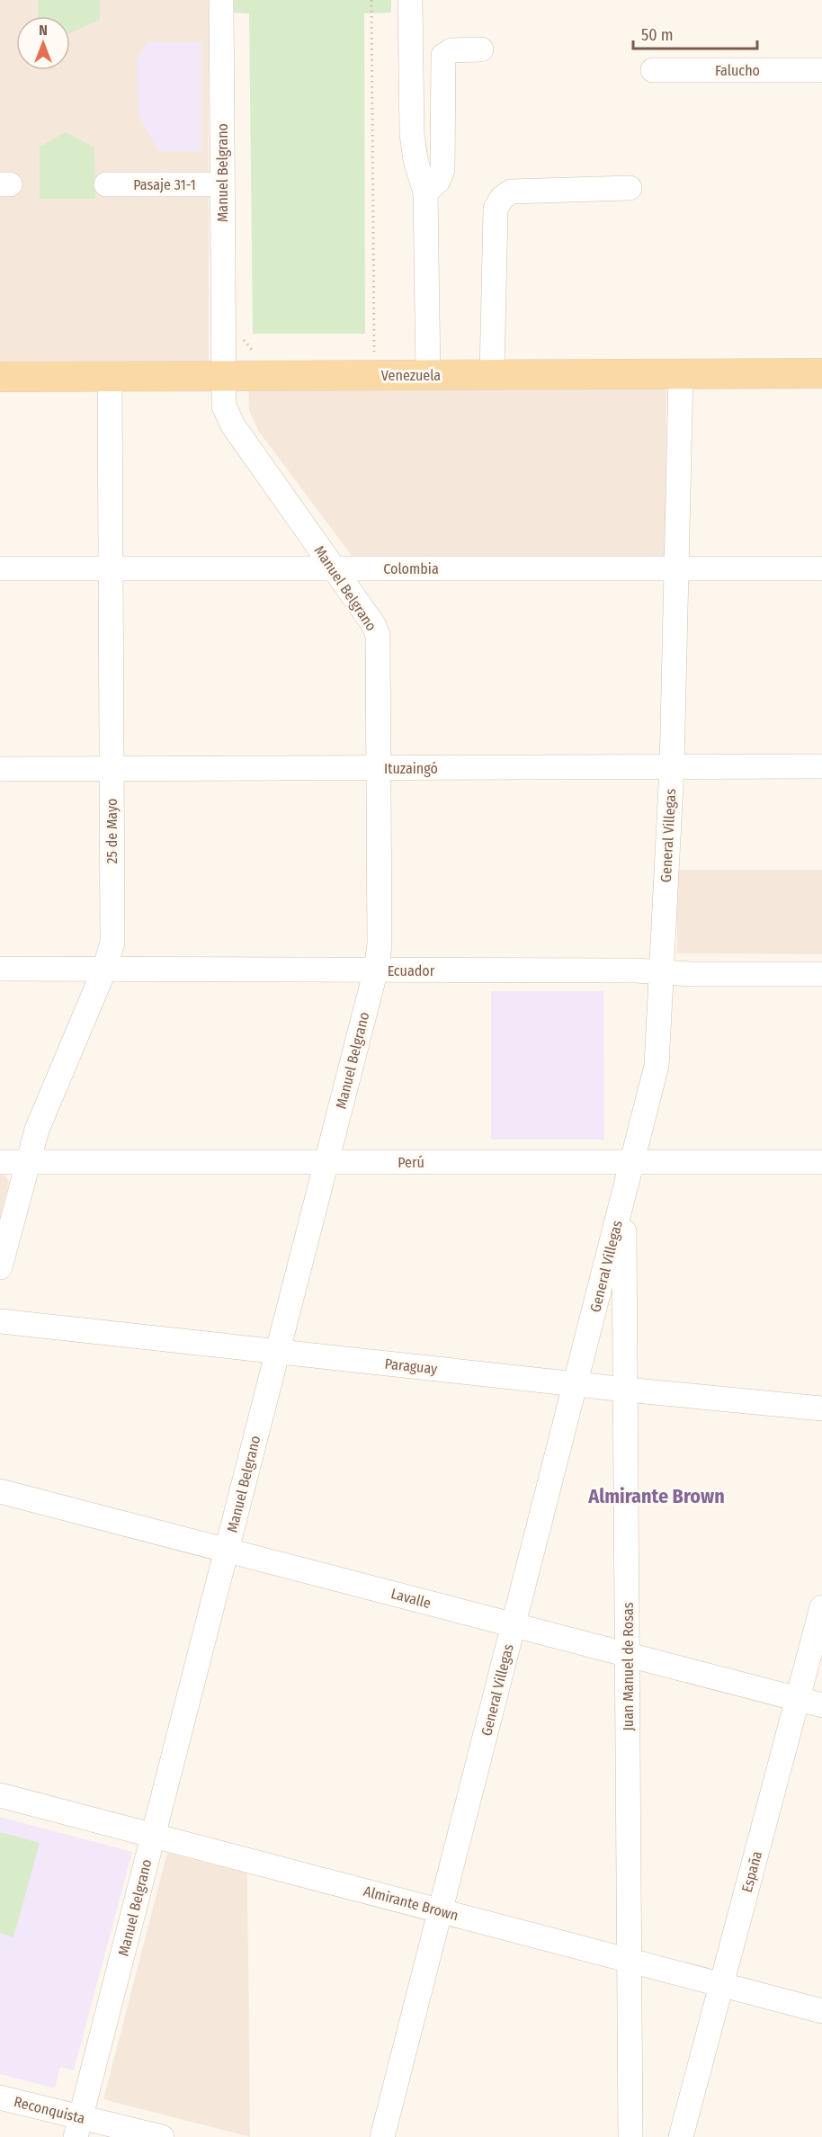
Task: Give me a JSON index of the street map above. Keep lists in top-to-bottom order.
{
  "streets": {
    "main road": ["Venezuela"],
    "street": [
      "Falucho",
      "Manuel Belgrano",
      "Pasaje 31-1",
      "Colombia",
      "Ituzaingó",
      "25 de Mayo",
      "General Villegas",
      "Ecuador",
      "Perú",
      "Paraguay",
      "Lavalle",
      "Juan Manuel de Rosas",
      "España",
      "Almirante Brown",
      "Reconquista"
    ]
  },
  "crossings": [
    ["Manuel Belgrano", "Pasaje 31-1"],
    ["Manuel Belgrano", "Venezuela"],
    ["Manuel Belgrano", "Colombia"],
    ["Manuel Belgrano", "Ituzaingó"],
    ["Manuel Belgrano", "Ecuador"],
    ["Manuel Belgrano", "Perú"],
    ["Manuel Belgrano", "Paraguay"],
    ["Manuel Belgrano", "Lavalle"],
    ["Manuel Belgrano", "Almirante Brown"],
    ["Manuel Belgrano", "Reconquista"],
    ["Venezuela", "25 de Mayo"],
    ["Venezuela", "General Villegas"],
    ["Colombia", "25 de Mayo"],
    ["Colombia", "General Villegas"],
    ["Ituzaingó", "25 de Mayo"],
    ["Ituzaingó", "General Villegas"],
    ["25 de Mayo", "Ecuador"],
    ["25 de Mayo", "Perú"],
    ["General Villegas", "Ecuador"],
    ["General Villegas", "Perú"],
    ["General Villegas", "Paraguay"],
    ["General Villegas", "Lavalle"],
    ["General Villegas", "Juan Manuel de Rosas"],
    ["General Villegas", "Almirante Brown"],
    ["Paraguay", "Juan Manuel de Rosas"],
    ["Lavalle", "Juan Manuel de Rosas"],
    ["Lavalle", "España"],
    ["Juan Manuel de Rosas", "Almirante Brown"],
    ["España", "Almirante Brown"]
  ],
  "districts": ["Almirante Brown"],
  "scale_bar": "50 m",
  "north": "top"
}
